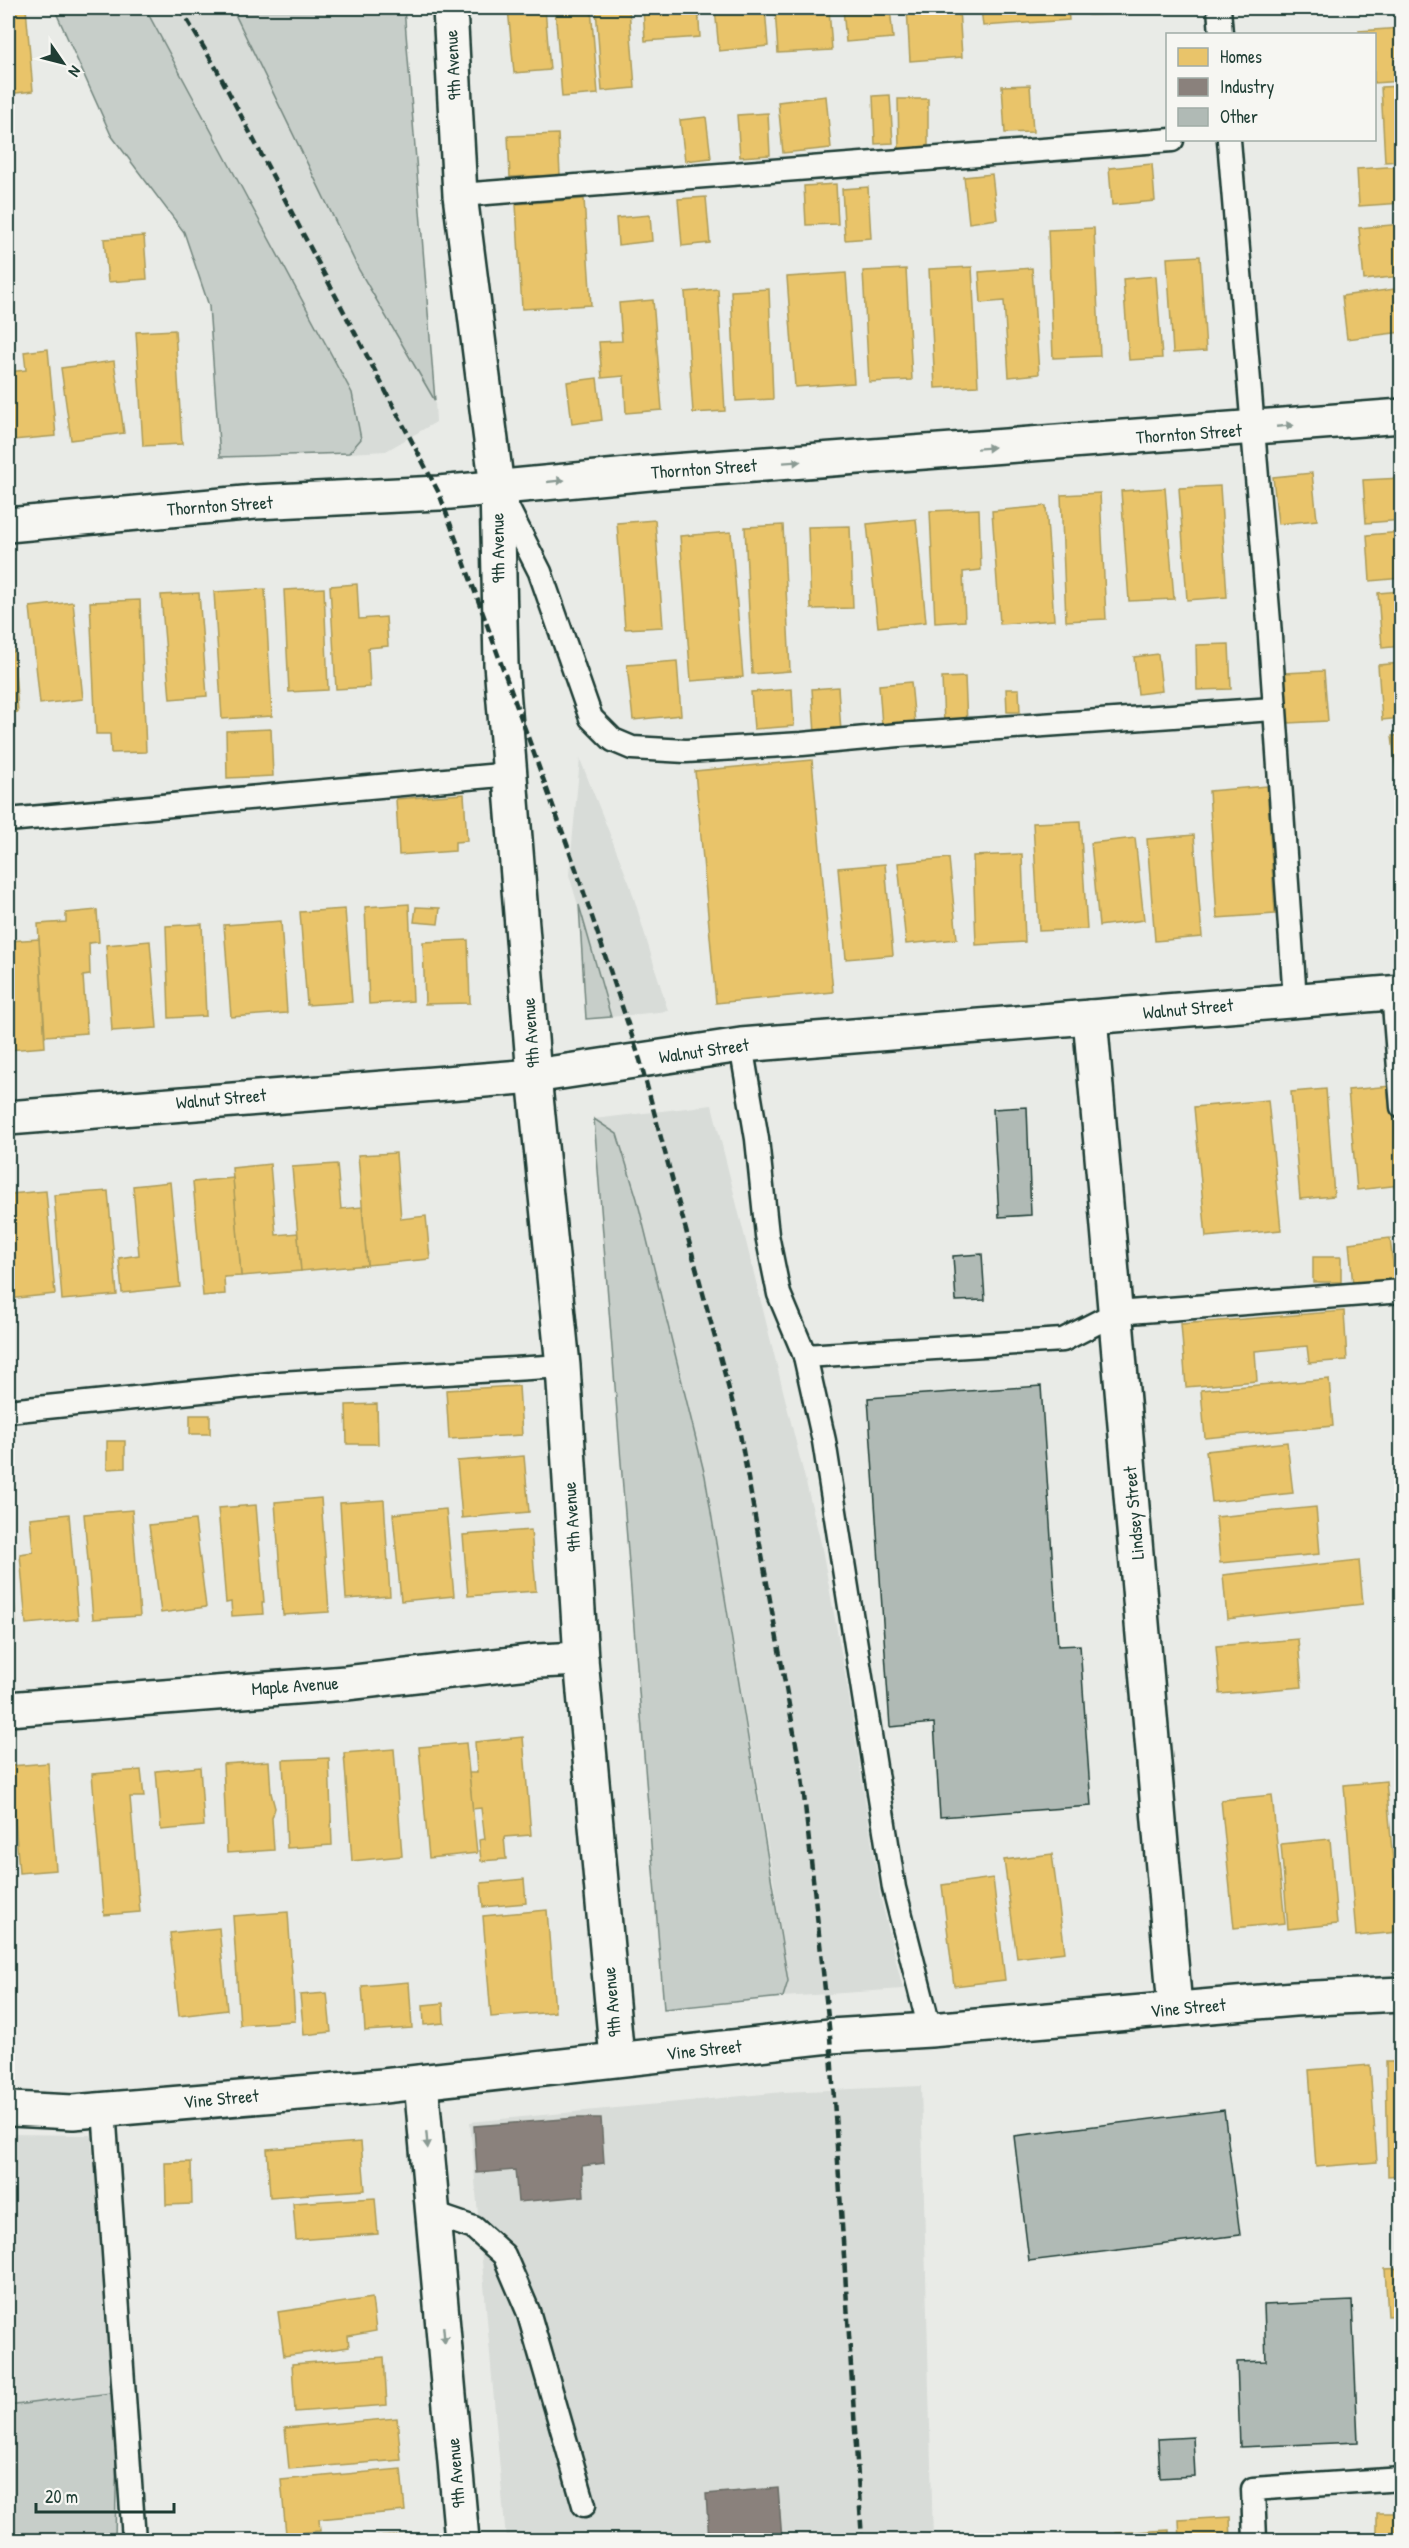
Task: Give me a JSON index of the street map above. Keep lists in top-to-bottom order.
{
  "streets": {
    "street": [
      "9th Avenue",
      "Thornton Street",
      "Walnut Street",
      "Lindsey Street",
      "Maple Avenue",
      "Vine Street"
    ]
  },
  "crossings": [
    ["9th Avenue", "Thornton Street"],
    ["9th Avenue", "Walnut Street"],
    ["9th Avenue", "Maple Avenue"],
    ["9th Avenue", "Vine Street"],
    ["Walnut Street", "Lindsey Street"],
    ["Lindsey Street", "Vine Street"]
  ],
  "one_way": ["Thornton Street"],
  "legend": ["Homes", "Industry", "Other"],
  "scale_bar": "20 m",
  "north": "bottom right"
}
